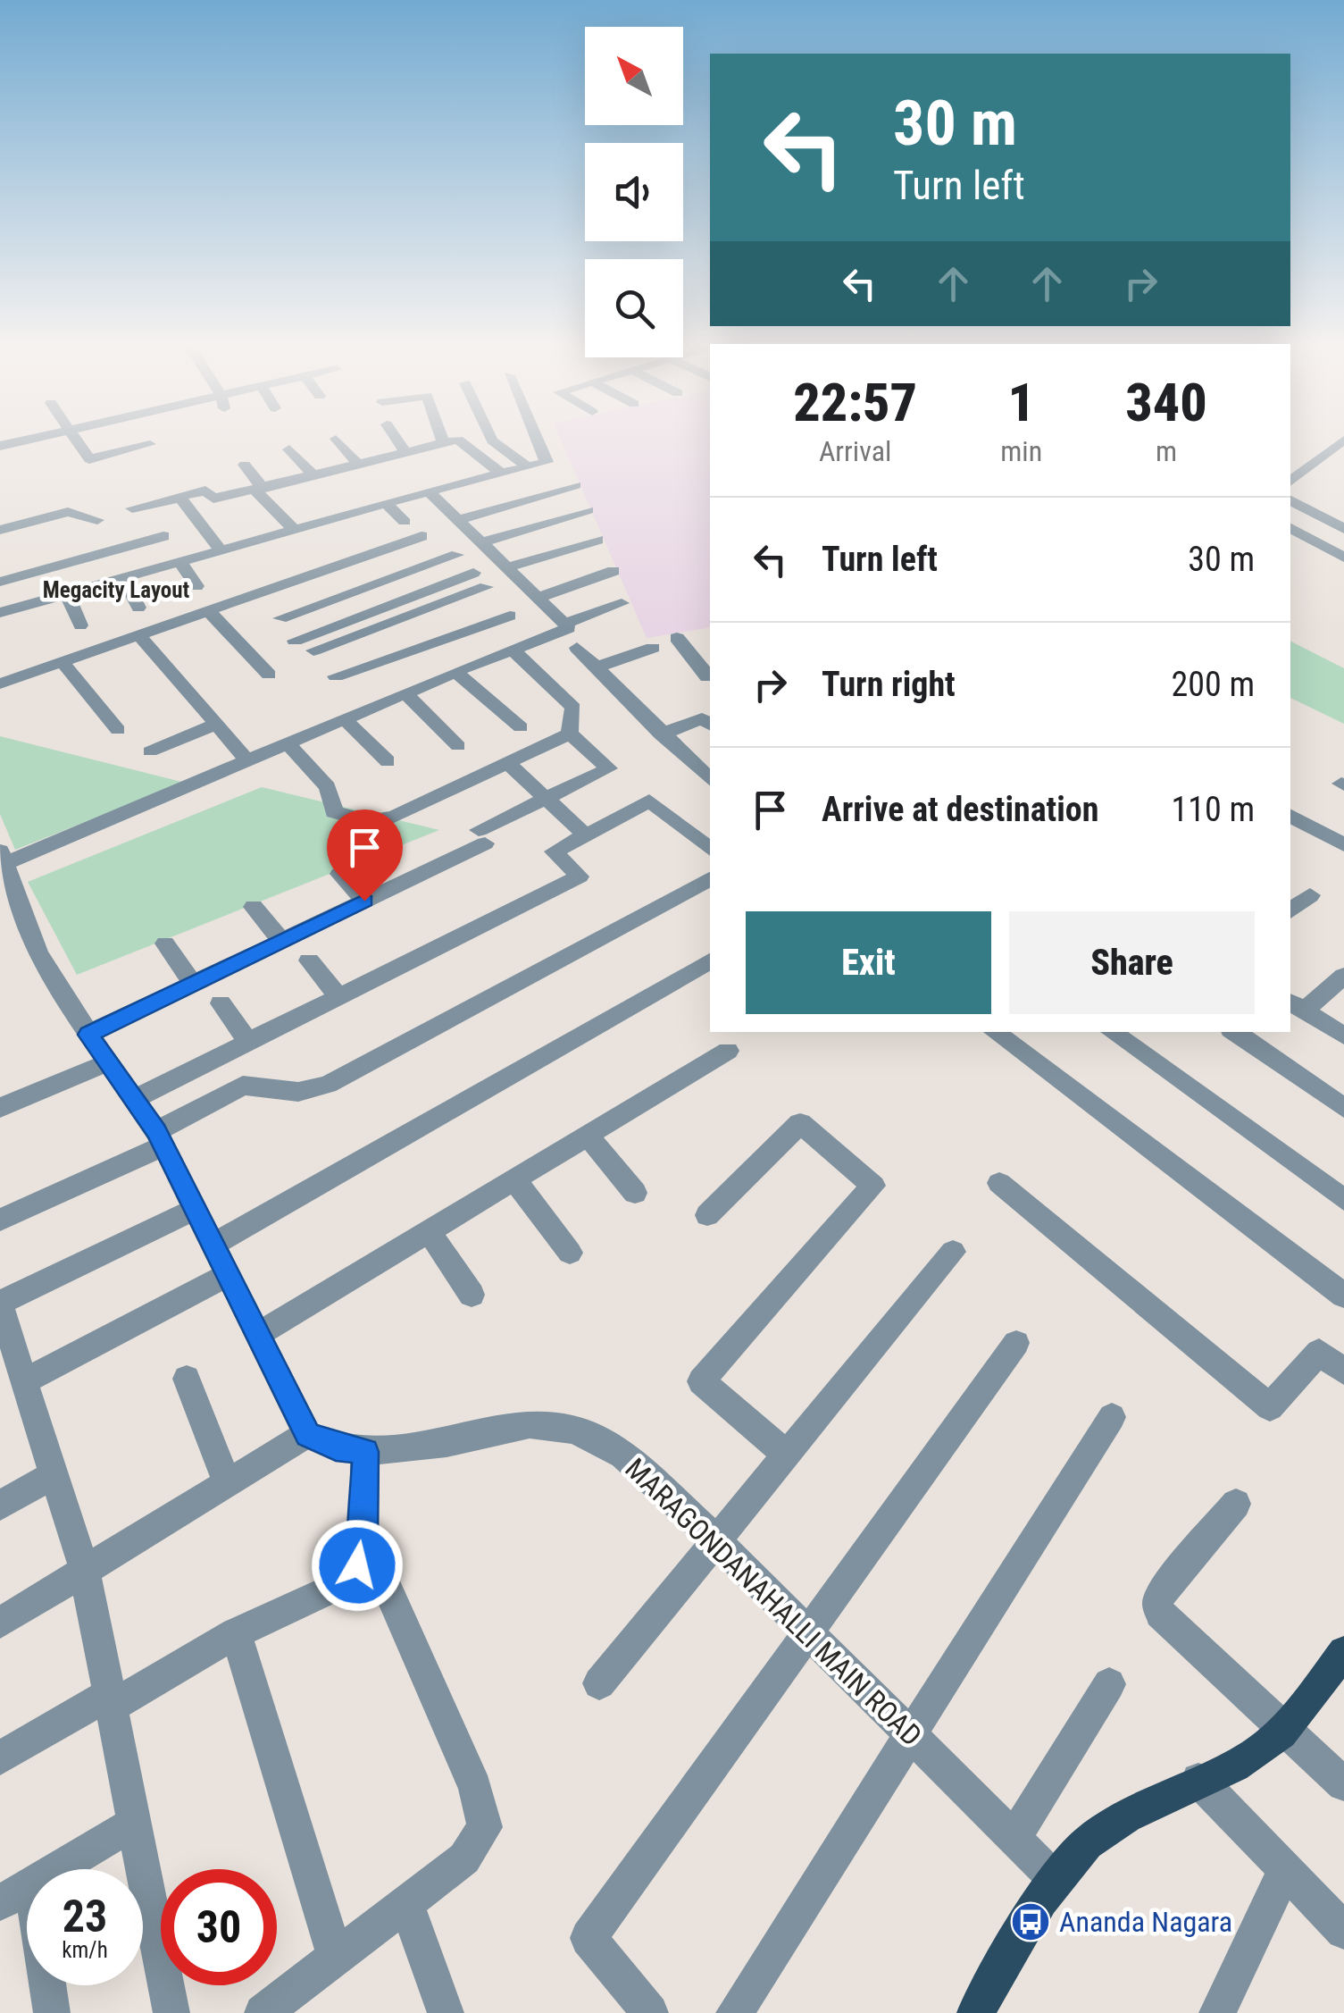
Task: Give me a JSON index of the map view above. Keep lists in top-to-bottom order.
{
  "streets": {
    "street": ["MARAGONDANAHALLI MAIN ROAD"]
  },
  "districts": ["Megacity Layout"],
  "places": {
    "bus stop": ["Ananda Nagara"]
  },
  "north": "top left",
  "page": {
    "turn": ["30 m", "Turn left"],
    "eta": [
      "22:57",
      "Arrival",
      "1",
      "min",
      "340",
      "m"
    ],
    "list": [
      {
        "name": "Turn left",
        "value": "30 m"
      },
      {
        "name": "Turn right",
        "value": "200 m"
      },
      {
        "name": "Arrive at destination",
        "value": "110 m"
      }
    ],
    "buttons": ["Exit", "Share"],
    "speed": "23 km/h",
    "limit": "30"
  }
}
